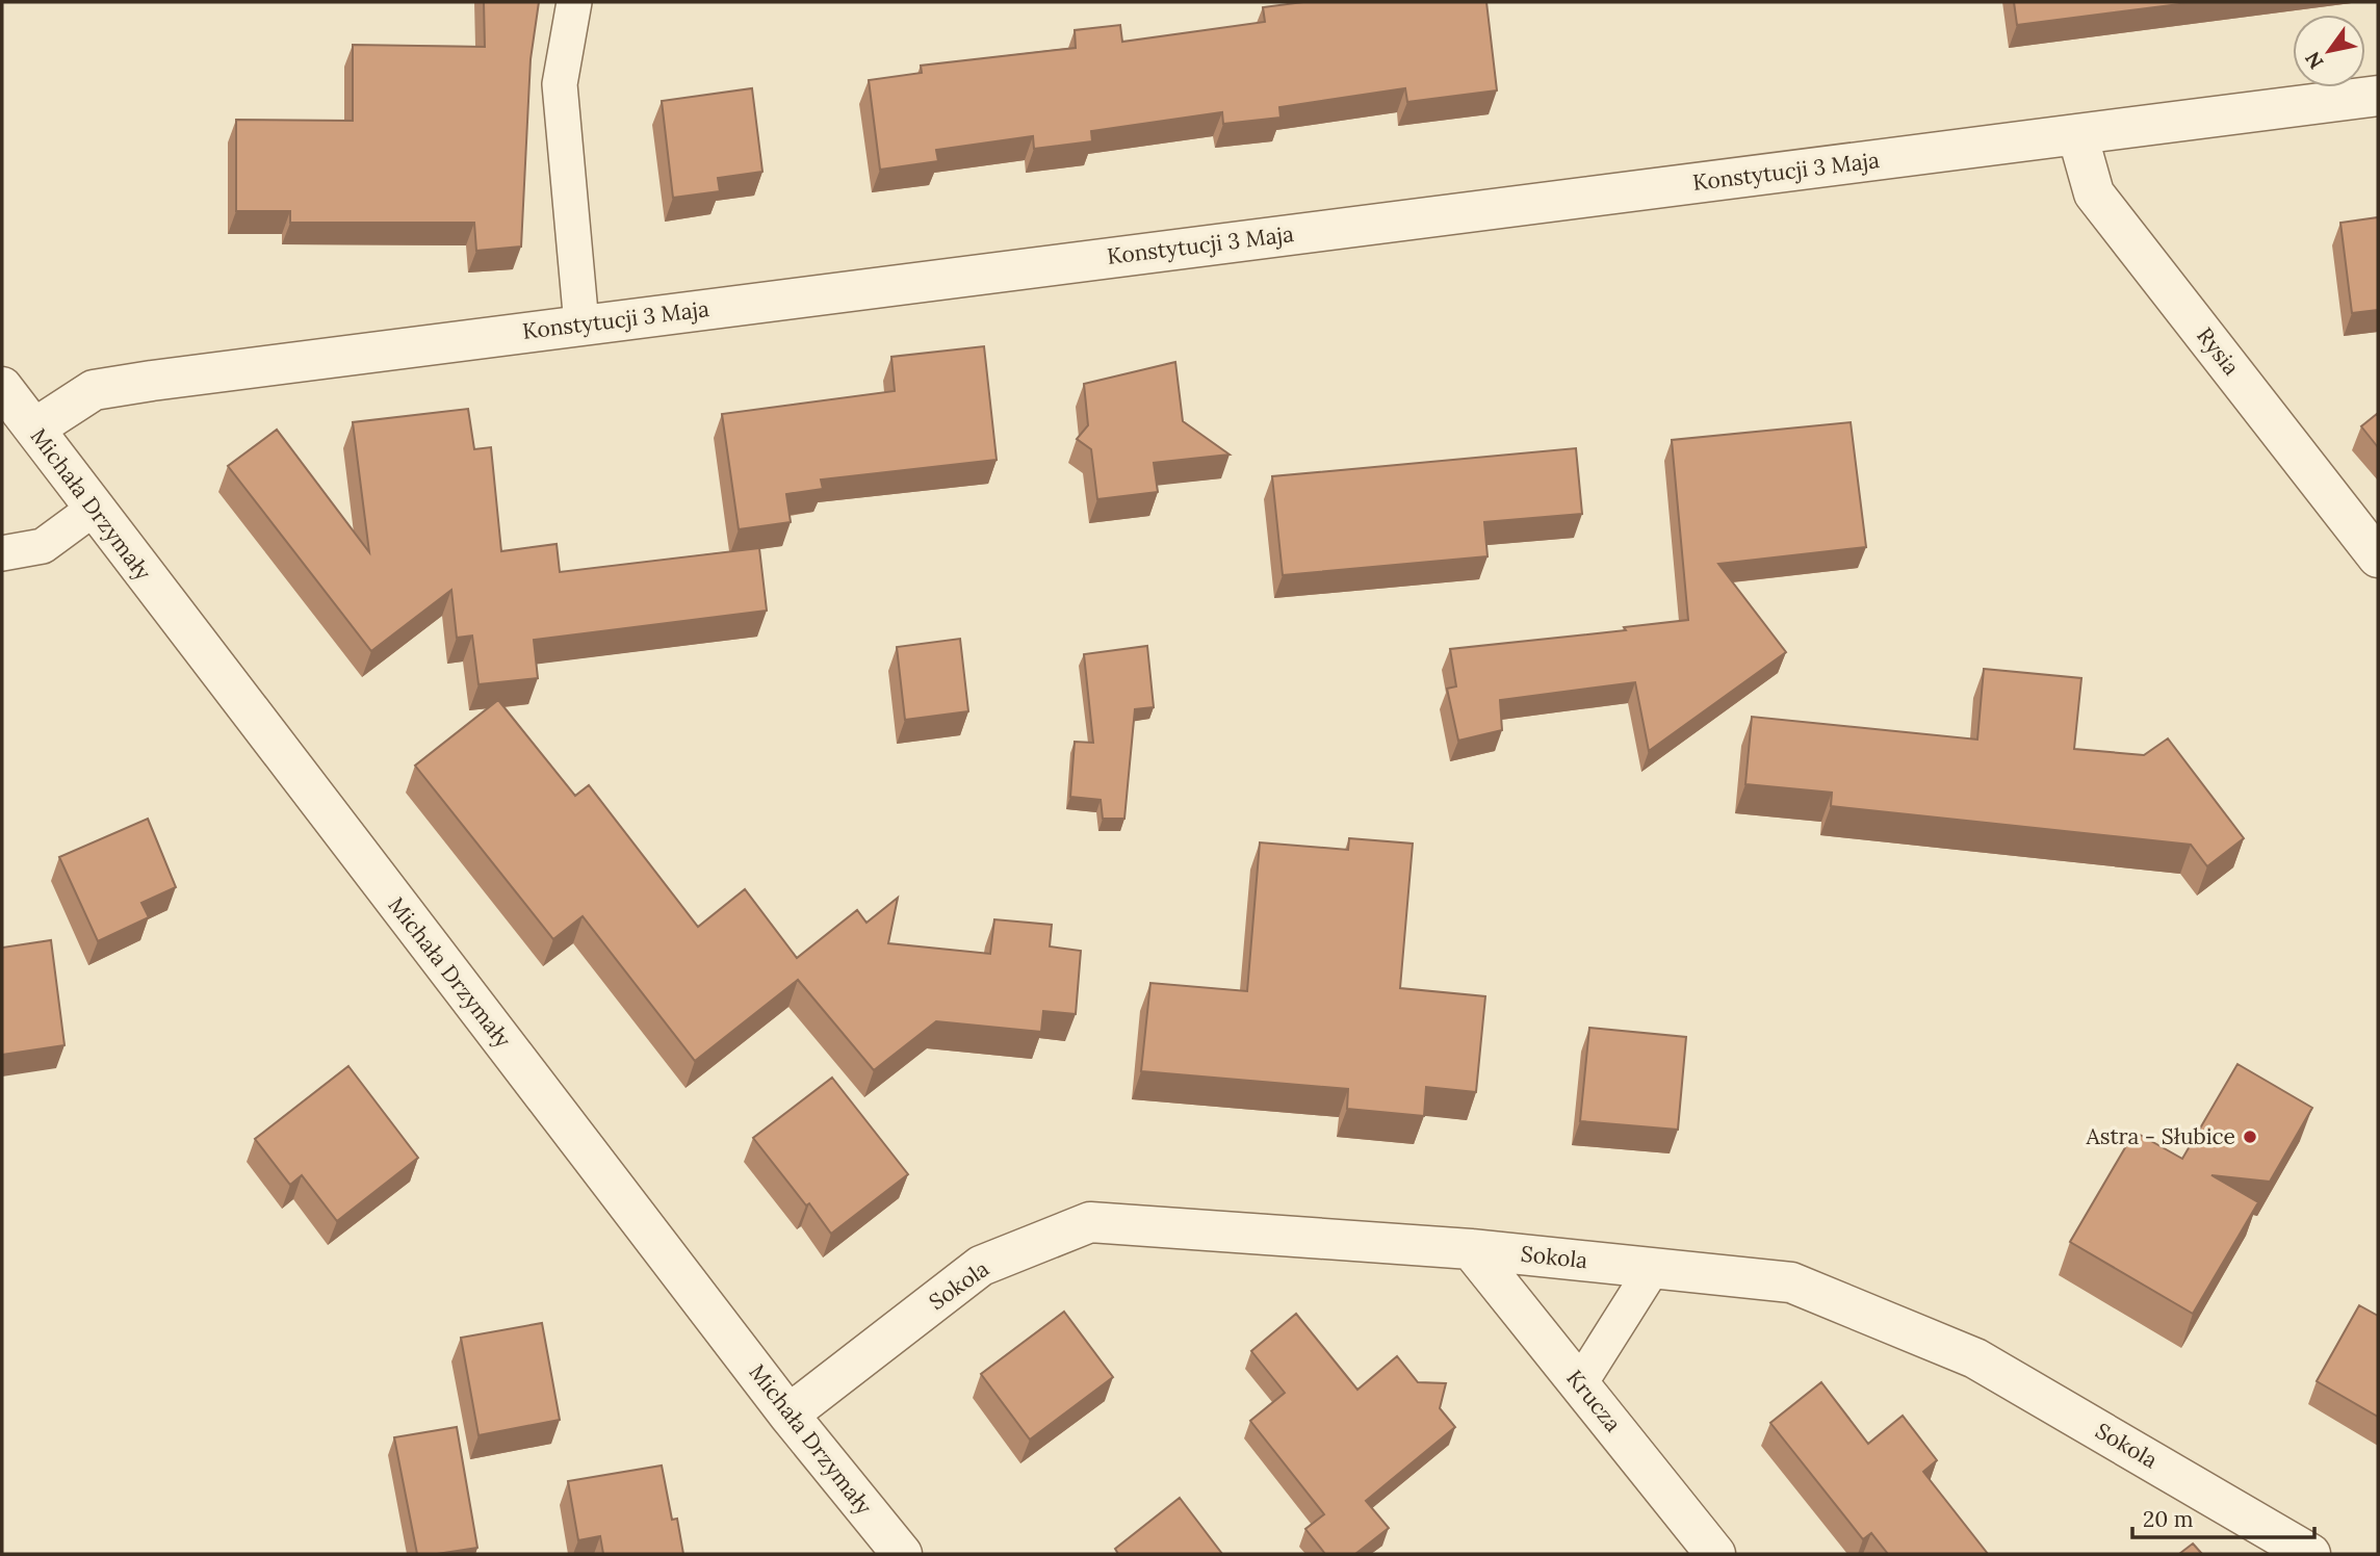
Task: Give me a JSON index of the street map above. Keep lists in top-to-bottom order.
{
  "streets": {
    "street": [
      "Konstytucji 3 Maja",
      "Rysia",
      "Michała Drzymały",
      "Sokola",
      "Krucza"
    ]
  },
  "crossings": [
    ["Konstytucji 3 Maja", "Rysia"],
    ["Konstytucji 3 Maja", "Michała Drzymały"],
    ["Michała Drzymały", "Sokola"],
    ["Sokola", "Krucza"]
  ],
  "places": ["Astra - Słubice"],
  "scale_bar": "20 m",
  "north": "bottom left"
}
